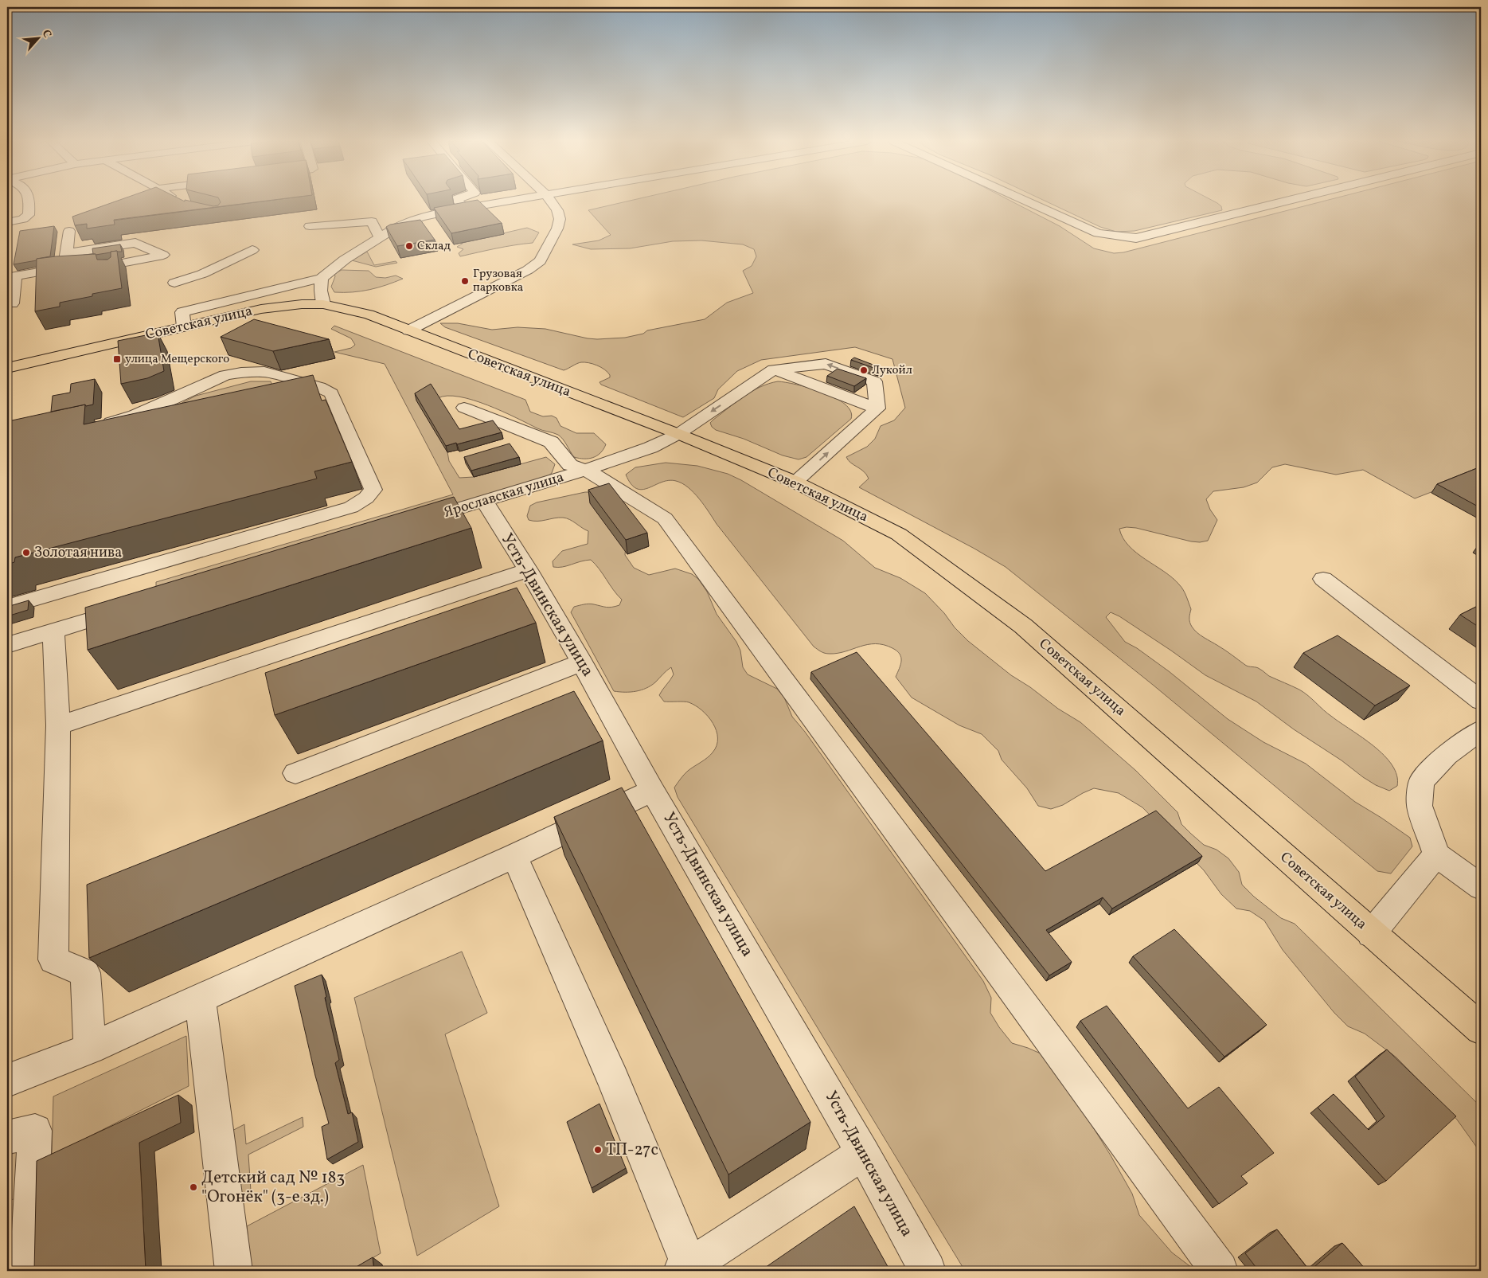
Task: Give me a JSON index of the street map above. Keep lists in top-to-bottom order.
{
  "streets": {
    "main road": ["Советская улица"],
    "street": ["Ярославская улица", "Усть-Двинская улица"]
  },
  "crossings": [
    ["Советская улица", "Ярославская улица"],
    ["Ярославская улица", "Усть-Двинская улица"]
  ],
  "places": {
    "other": [
      "Склад",
      "Грузовая парковка",
      "Лукойл",
      "Золотая нива",
      "ТП-27c",
      "Детский сад № 183 \"Огонёк\" (3-е зд.)"
    ],
    "transit": ["улица Мещерского"]
  },
  "north": "top right"
}
